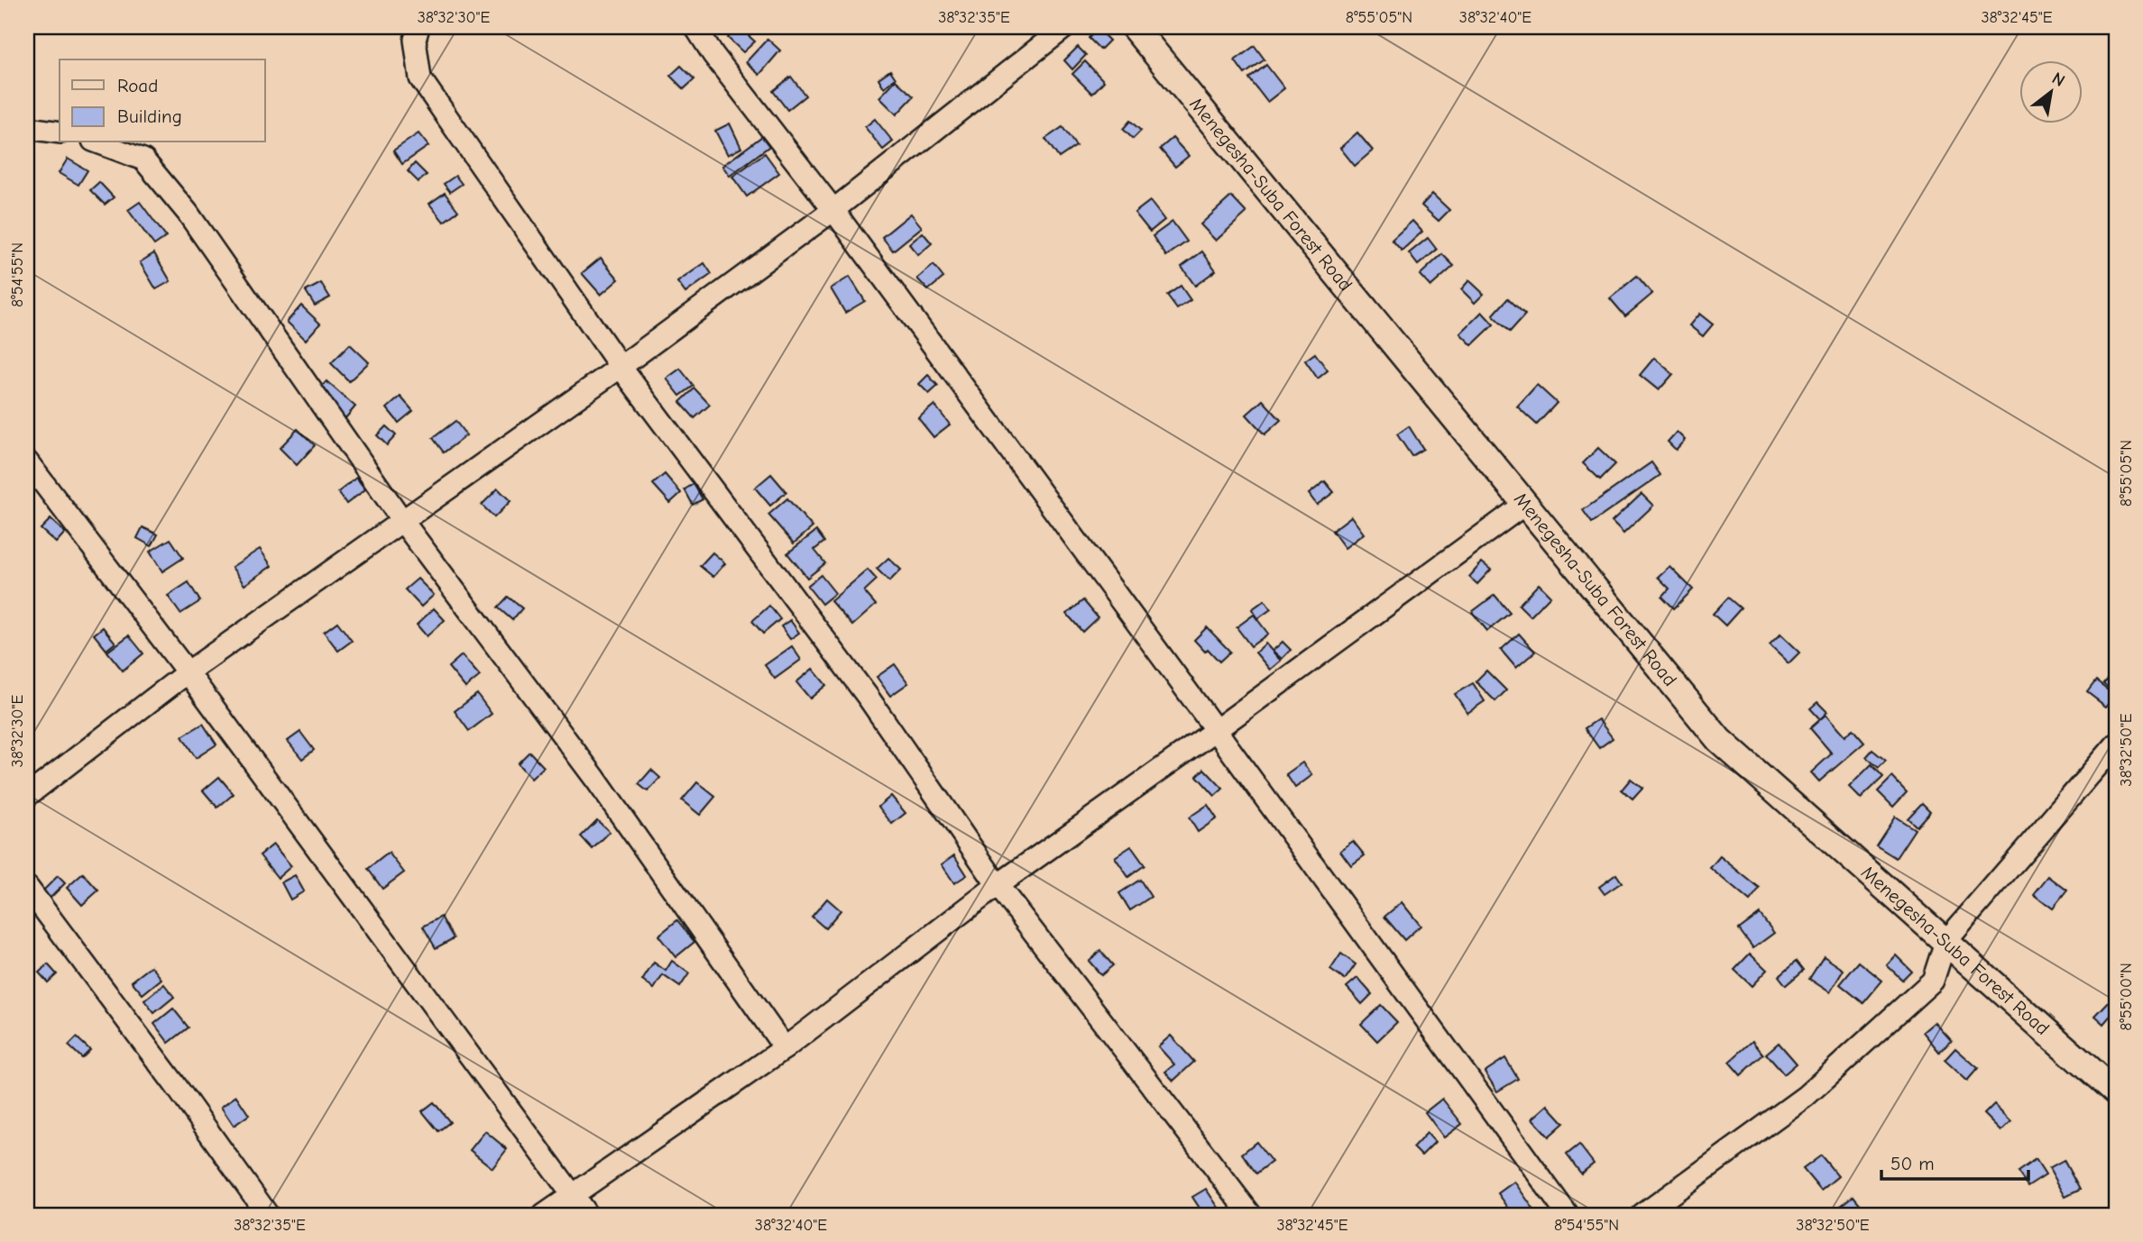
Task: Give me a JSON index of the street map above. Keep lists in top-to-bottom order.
{
  "streets": {
    "street": ["Menegesha-Suba Forest Road"]
  },
  "legend": ["Road", "Building"],
  "scale_bar": "50 m",
  "north": "top right",
  "coordinates": [
    "38°32'30\"E",
    "38°32'35\"E",
    "8°55'05\"N",
    "38°32'40\"E",
    "38°32'45\"E",
    "8°54'55\"N",
    "38°32'50\"E",
    "8°55'00\"N"
  ]
}
